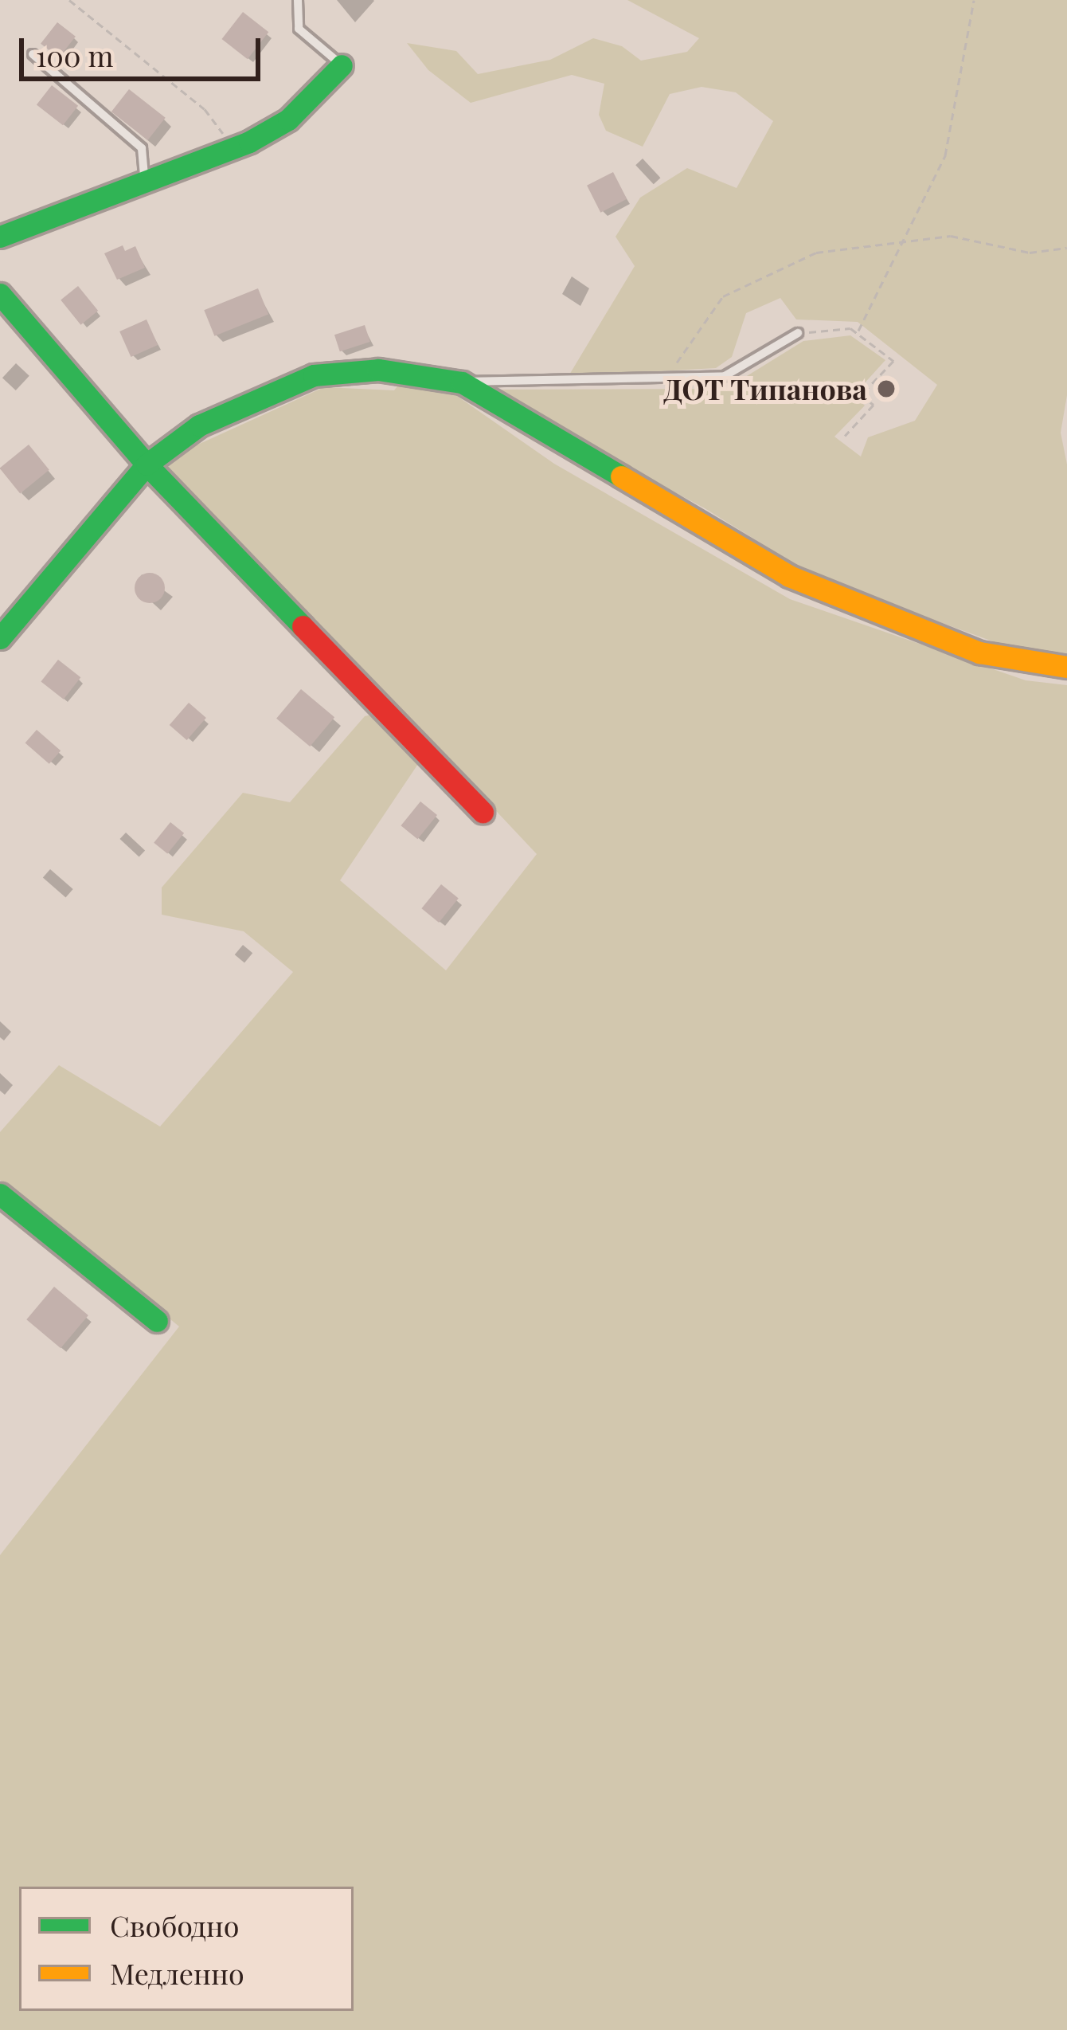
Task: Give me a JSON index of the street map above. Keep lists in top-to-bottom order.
{
  "places": ["ДОТ Типанова"],
  "legend": ["Свободно", "Медленно"],
  "scale_bar": "100 m"
}
